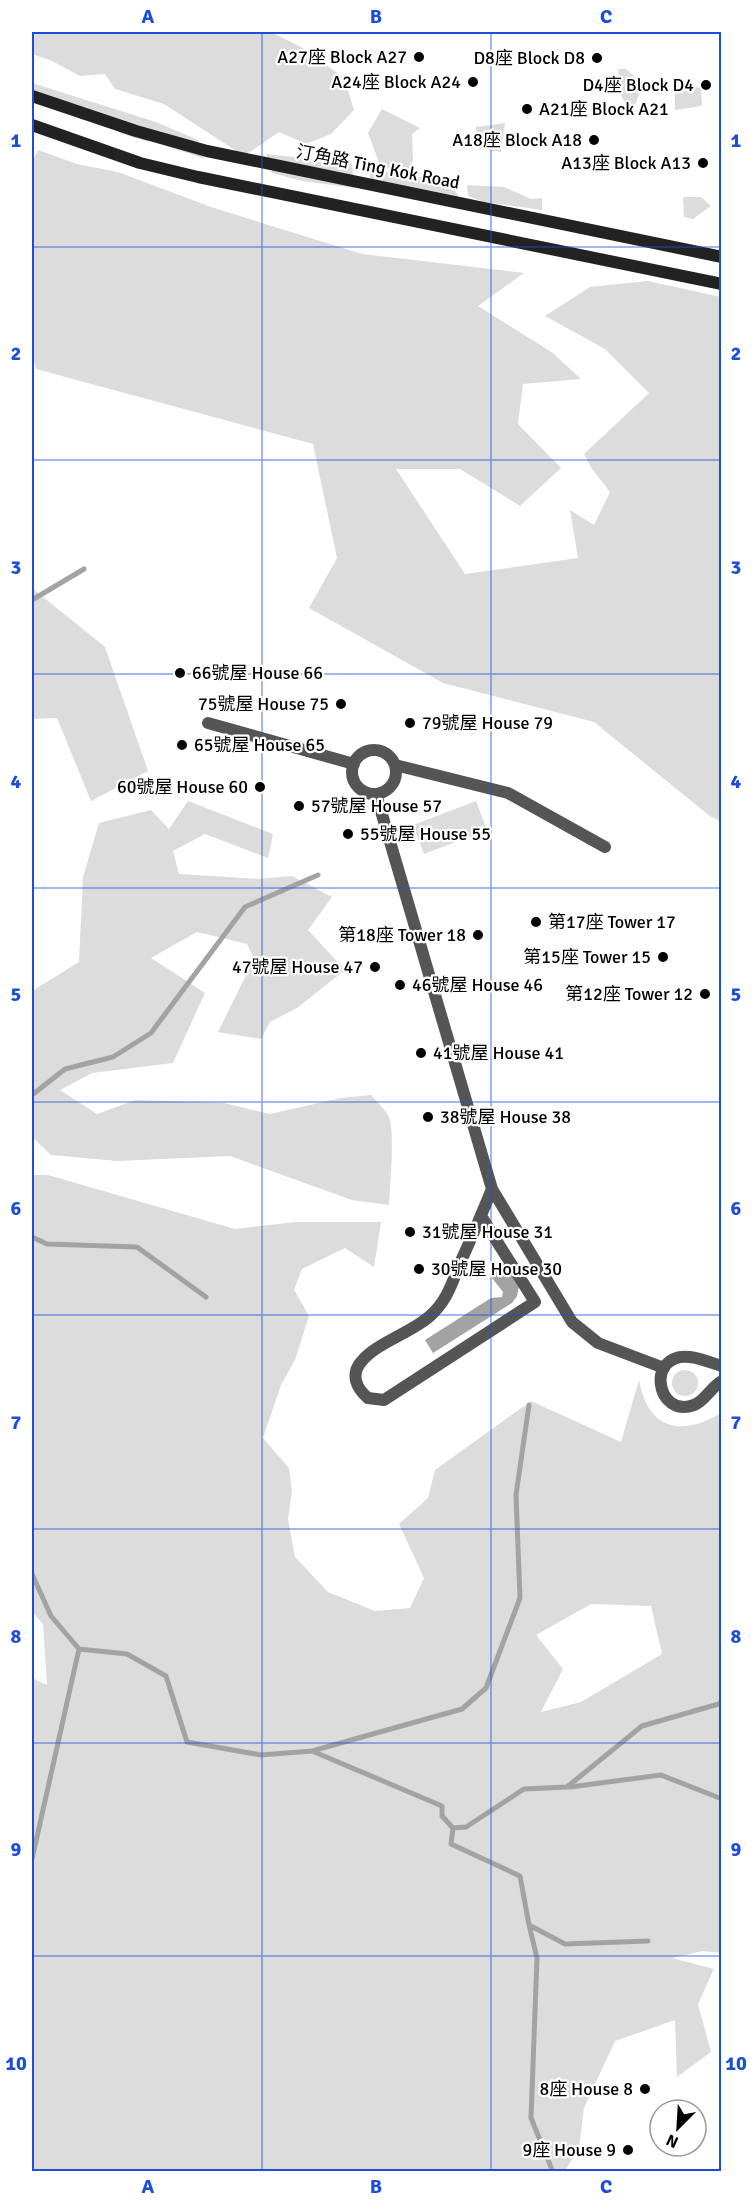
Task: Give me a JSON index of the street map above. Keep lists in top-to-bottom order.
{
  "streets": {
    "main road": ["汀角路 Ting Kok Road"]
  },
  "places": [
    "A27座 Block A27",
    "D8座 Block D8",
    "A24座 Block A24",
    "D4座 Block D4",
    "A21座 Block A21",
    "A18座 Block A18",
    "A13座 Block A13",
    "66號屋 House 66",
    "75號屋 House 75",
    "79號屋 House 79",
    "65號屋 House 65",
    "60號屋 House 60",
    "57號屋 House 57",
    "55號屋 House 55",
    "第17座 Tower 17",
    "第18座 Tower 18",
    "第15座 Tower 15",
    "47號屋 House 47",
    "46號屋 House 46",
    "第12座 Tower 12",
    "41號屋 House 41",
    "38號屋 House 38",
    "31號屋 House 31",
    "30號屋 House 30",
    "8座 House 8",
    "9座 House 9"
  ],
  "north": "bottom left",
  "grid": {
    "columns": ["A", "B", "C"],
    "rows": [
      "1",
      "2",
      "3",
      "4",
      "5",
      "6",
      "7",
      "8",
      "9",
      "10"
    ]
  }
}
